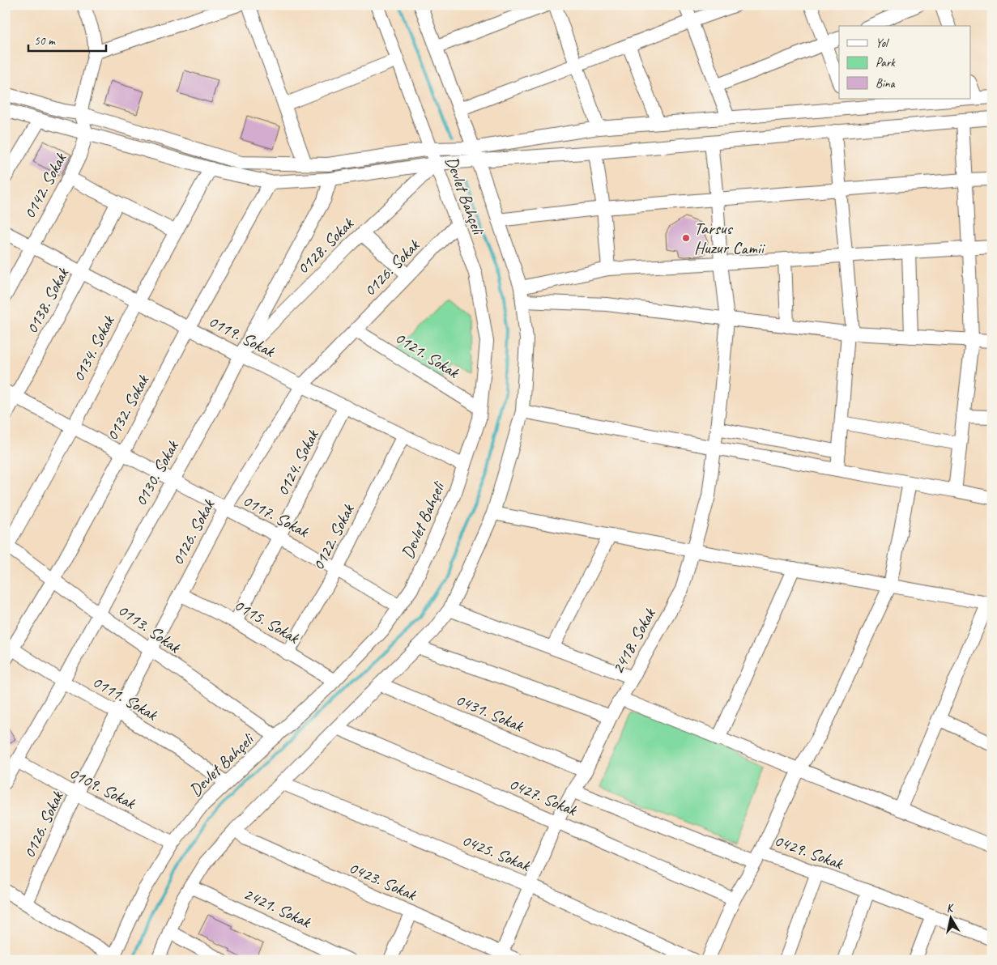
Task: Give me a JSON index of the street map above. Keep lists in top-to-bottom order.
{
  "streets": {
    "street": [
      "0142. Sokak",
      "Devlet Bahçeli",
      "0128. Sokak",
      "0126. Sokak",
      "0138. Sokak",
      "0119. Sokak",
      "0134. Sokak",
      "0121. Sokak",
      "0132. Sokak",
      "0124. Sokak",
      "0130. Sokak",
      "0117. Sokak",
      "0122. Sokak",
      "0115. Sokak",
      "0113. Sokak",
      "2418. Sokak",
      "0111. Sokak",
      "0431. Sokak",
      "0109. Sokak",
      "0427. Sokak",
      "0429. Sokak",
      "0425. Sokak",
      "0423. Sokak",
      "2421. Sokak"
    ]
  },
  "crossings": [
    ["0142. Sokak", "0119. Sokak"],
    ["Devlet Bahçeli", "0128. Sokak"],
    ["Devlet Bahçeli", "0126. Sokak"],
    ["Devlet Bahçeli", "0119. Sokak"],
    ["Devlet Bahçeli", "0121. Sokak"],
    ["Devlet Bahçeli", "0117. Sokak"],
    ["Devlet Bahçeli", "0115. Sokak"],
    ["Devlet Bahçeli", "0113. Sokak"],
    ["Devlet Bahçeli", "0111. Sokak"],
    ["Devlet Bahçeli", "0431. Sokak"],
    ["Devlet Bahçeli", "0109. Sokak"],
    ["Devlet Bahçeli", "0427. Sokak"],
    ["Devlet Bahçeli", "0425. Sokak"],
    ["Devlet Bahçeli", "0423. Sokak"],
    ["Devlet Bahçeli", "2421. Sokak"],
    ["0128. Sokak", "0119. Sokak"],
    ["0128. Sokak", "0130. Sokak"],
    ["0126. Sokak", "0119. Sokak"],
    ["0126. Sokak", "0121. Sokak"],
    ["0126. Sokak", "0117. Sokak"],
    ["0126. Sokak", "0115. Sokak"],
    ["0126. Sokak", "0113. Sokak"],
    ["0126. Sokak", "0111. Sokak"],
    ["0126. Sokak", "0109. Sokak"],
    ["0138. Sokak", "0119. Sokak"],
    ["0138. Sokak", "0117. Sokak"],
    ["0119. Sokak", "0134. Sokak"],
    ["0119. Sokak", "0132. Sokak"],
    ["0119. Sokak", "0124. Sokak"],
    ["0119. Sokak", "0130. Sokak"],
    ["0119. Sokak", "0122. Sokak"],
    ["0134. Sokak", "0117. Sokak"],
    ["0134. Sokak", "0113. Sokak"],
    ["0132. Sokak", "0117. Sokak"],
    ["0132. Sokak", "0113. Sokak"],
    ["0132. Sokak", "0111. Sokak"],
    ["0124. Sokak", "0117. Sokak"],
    ["0124. Sokak", "0115. Sokak"],
    ["0130. Sokak", "0117. Sokak"],
    ["0130. Sokak", "0113. Sokak"],
    ["0130. Sokak", "0111. Sokak"],
    ["0130. Sokak", "0109. Sokak"],
    ["0117. Sokak", "0122. Sokak"],
    ["0122. Sokak", "0115. Sokak"],
    ["2418. Sokak", "0431. Sokak"],
    ["2418. Sokak", "0427. Sokak"],
    ["2418. Sokak", "0429. Sokak"],
    ["2418. Sokak", "0425. Sokak"],
    ["2418. Sokak", "0423. Sokak"]
  ],
  "places": ["Tarsus Huzur Camii"],
  "legend": ["Yol", "Park", "Bina"],
  "scale_bar": "50 m",
  "north": "top"
}
